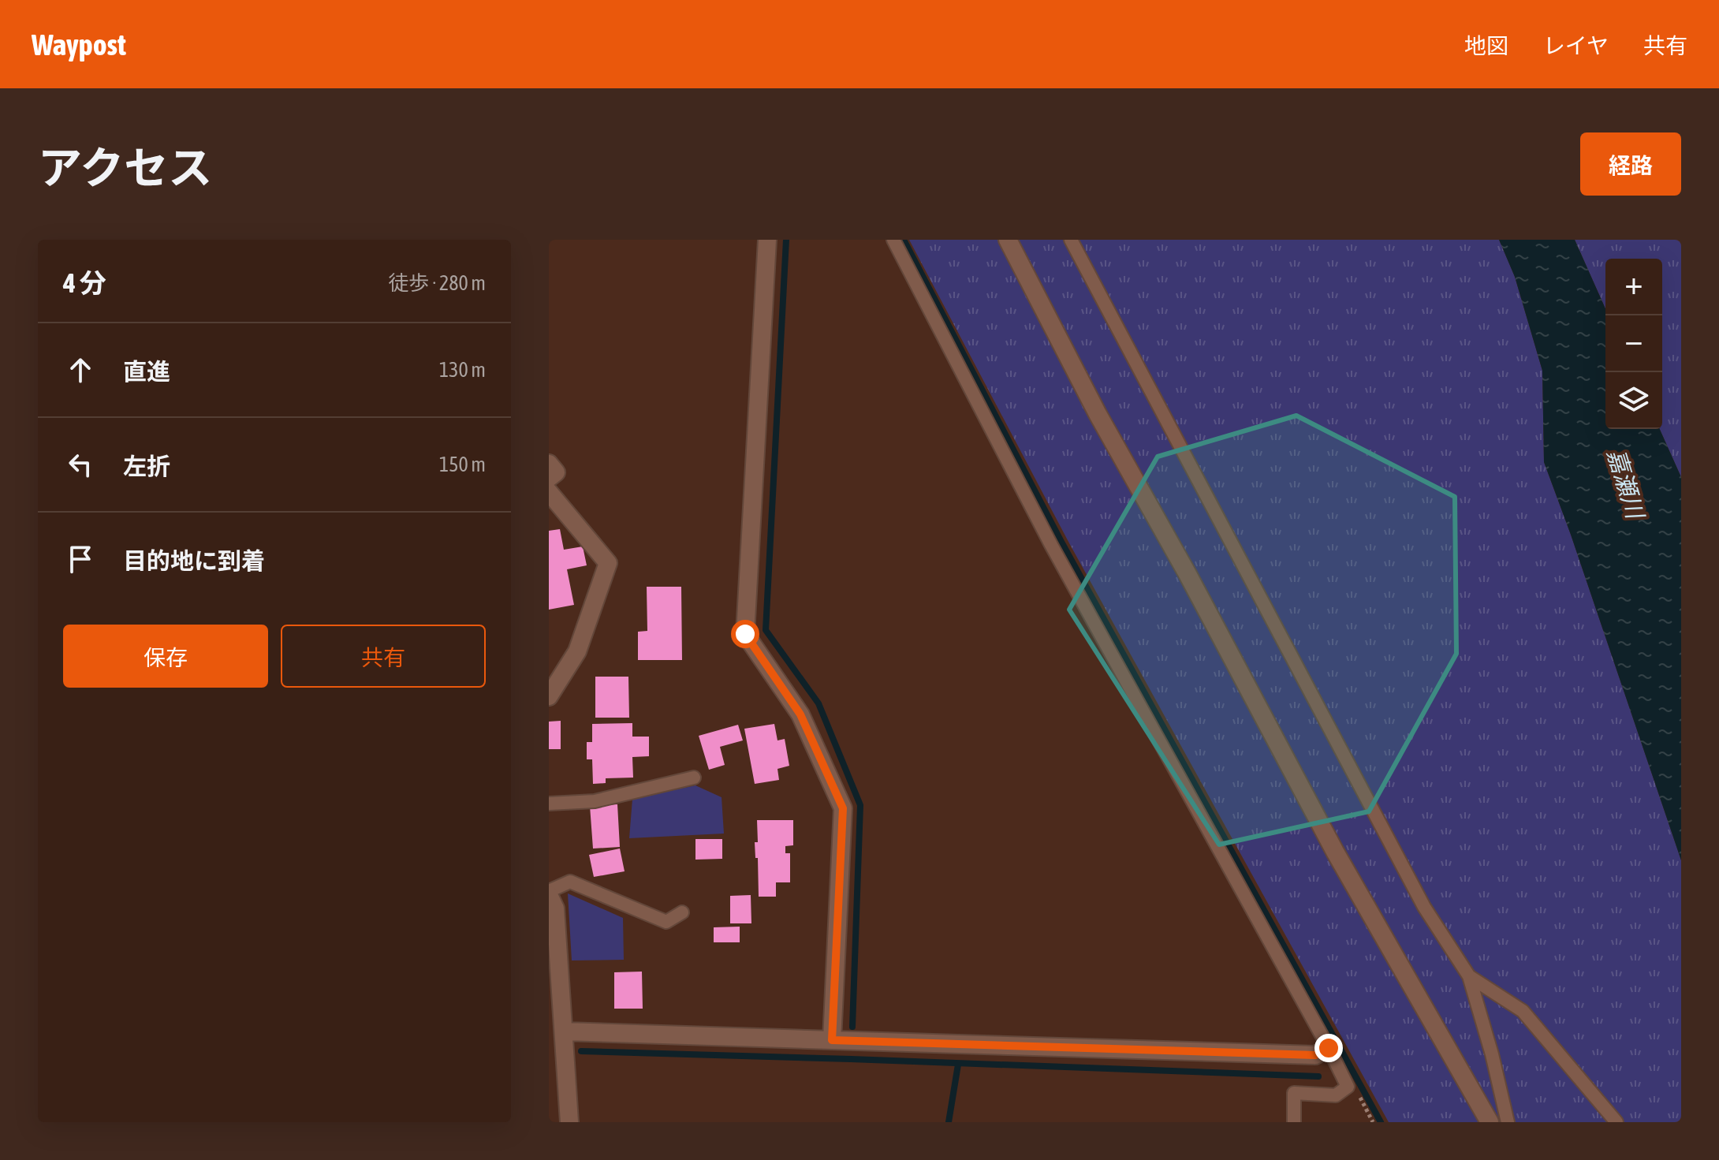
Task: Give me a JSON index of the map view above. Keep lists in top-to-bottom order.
{
  "water": ["嘉瀬川"],
  "page": {
    "header": "Waypost",
    "nav": ["地図", "レイヤ", "共有"],
    "title": "アクセス",
    "buttons": [
      "経路",
      ["保存", "共有"]
    ],
    "heading": ["4 分", "徒歩 · 280 m"],
    "map_buttons": ["+", "−"],
    "list": [
      ["直進", "130 m"],
      ["左折", "150 m"],
      "目的地に到着"
    ]
  }
}
